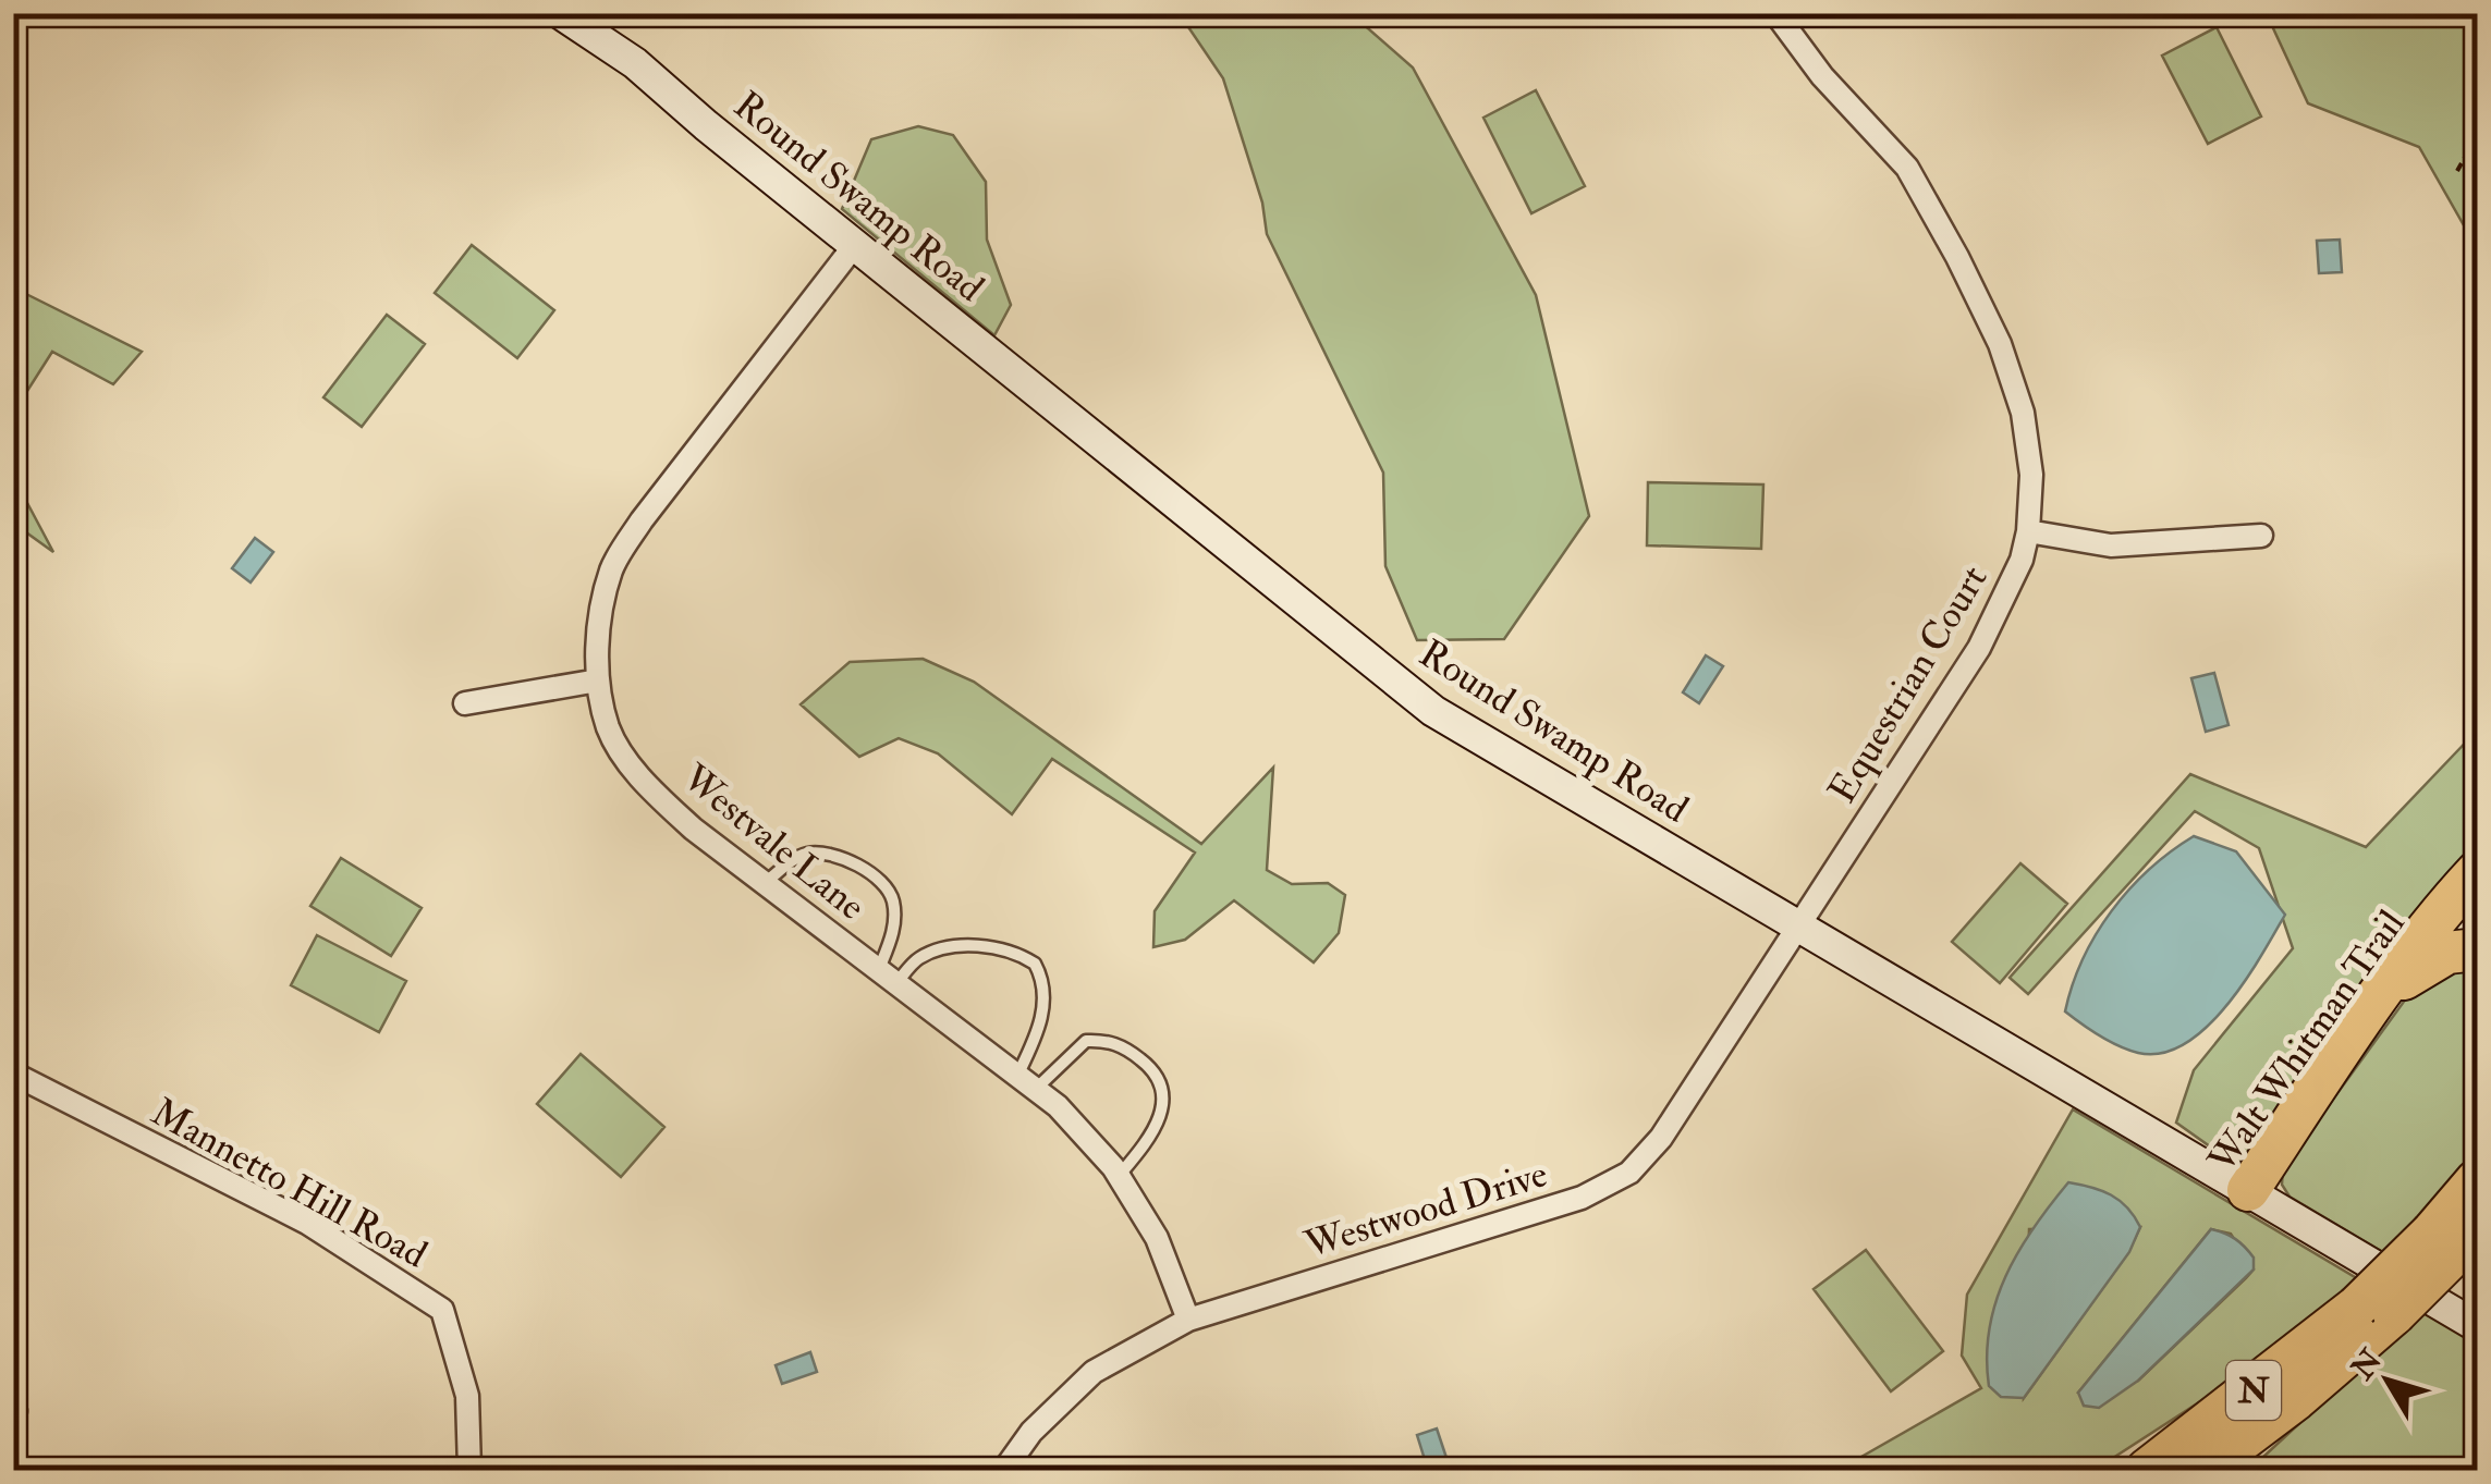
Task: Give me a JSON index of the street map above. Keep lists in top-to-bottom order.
{
  "streets": {
    "highway": ["N"],
    "street": [
      "Round Swamp Road",
      "Equestrian Court",
      "Westvale Lane",
      "Mannetto Hill Road",
      "Westwood Drive"
    ]
  },
  "crossings": [
    ["Round Swamp Road", "Equestrian Court"],
    ["Round Swamp Road", "Westvale Lane"],
    ["Round Swamp Road", "Westwood Drive"],
    ["Equestrian Court", "Westwood Drive"],
    ["Westvale Lane", "Westwood Drive"]
  ],
  "north": "top left"
}
